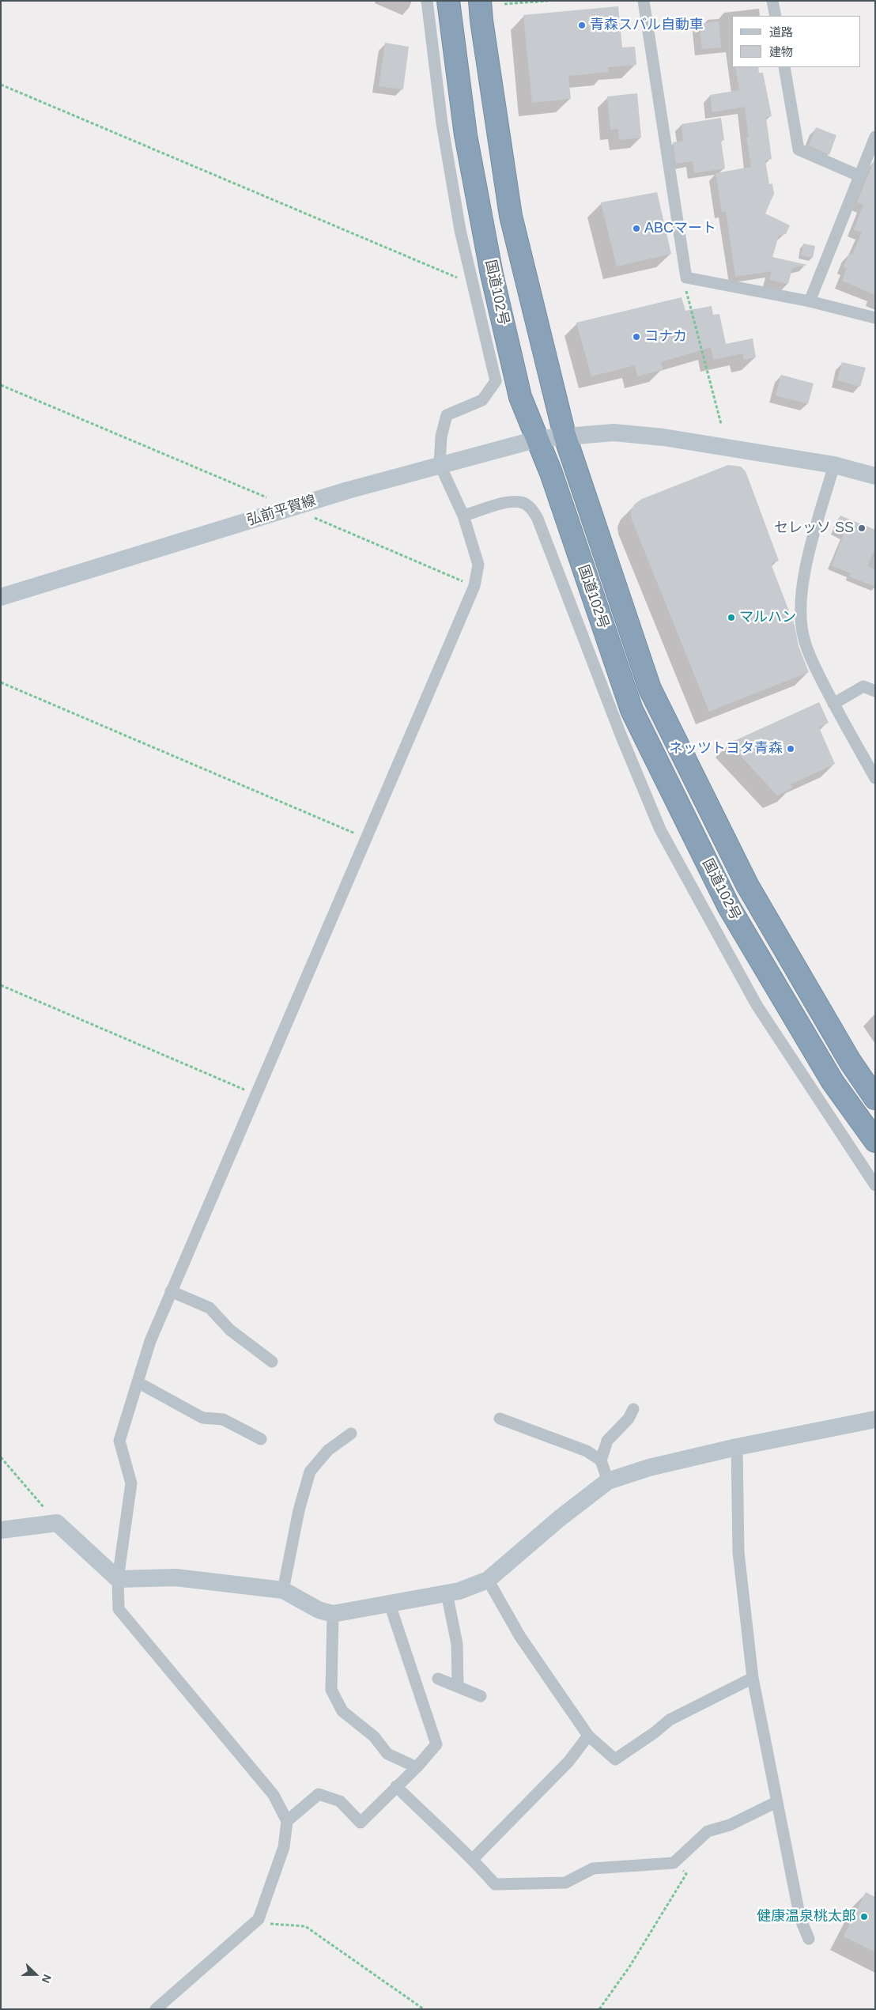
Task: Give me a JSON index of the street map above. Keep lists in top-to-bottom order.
{
  "streets": {
    "highway": ["国道102号"],
    "street": ["弘前平賀線"]
  },
  "crossings": [
    ["国道102号", "弘前平賀線"]
  ],
  "places": [
    "青森スバル自動車",
    "ABCマート",
    "コナカ",
    "セレッソ SS",
    "マルハン",
    "ネッツトヨタ青森",
    "健康温泉桃太郎"
  ],
  "legend": ["道路", "建物"],
  "north": "right"
}
